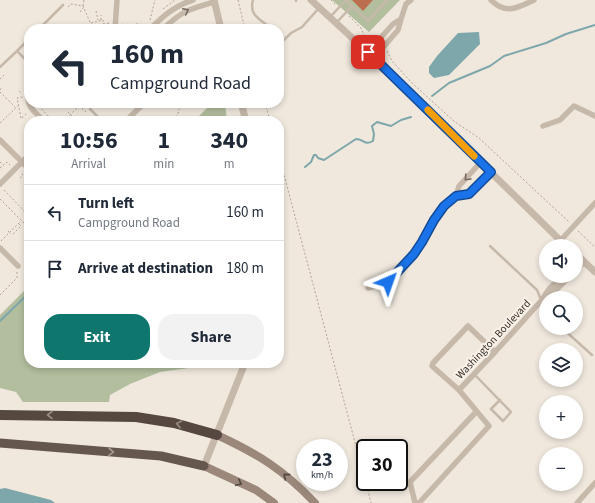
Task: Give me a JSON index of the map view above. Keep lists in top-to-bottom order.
{
  "streets": {
    "street": ["Washington Boulevard"]
  },
  "page": {
    "turn": ["160 m", "Campground Road"],
    "eta": [
      "10:56",
      "Arrival",
      "1",
      "min",
      "340",
      "m"
    ],
    "list": [
      {
        "name": "Turn left",
        "note": "Campground Road",
        "value": "160 m"
      },
      {
        "name": "Arrive at destination",
        "value": "180 m"
      }
    ],
    "map_buttons": ["+", "−"],
    "buttons": ["Exit", "Share"],
    "speed": "23 km/h",
    "limit": "30"
  }
}
